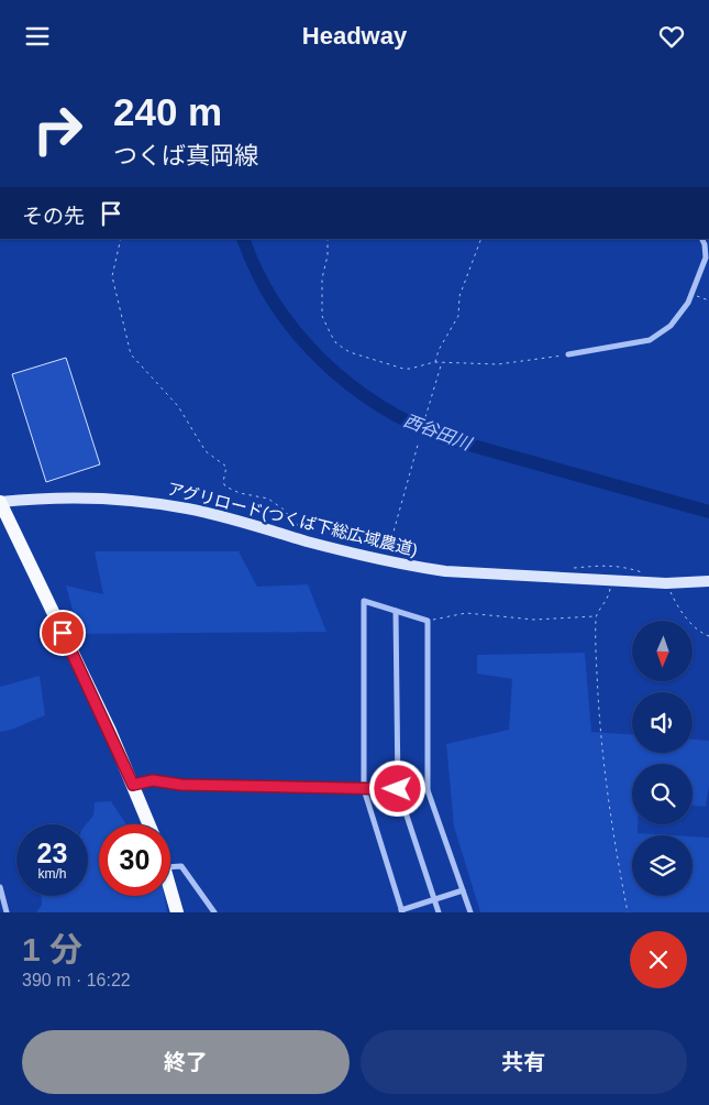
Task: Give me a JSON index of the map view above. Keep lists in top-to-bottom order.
{
  "streets": {
    "street": ["アグリロード(つくば下総広域農道)"]
  },
  "water": ["西谷田川"],
  "north": "bottom",
  "page": {
    "header": "Headway",
    "turn": ["240 m", "つくば真岡線"],
    "then": "その先",
    "speed": "23 km/h",
    "limit": "30",
    "heading": ["1 分", "390 m · 16:22"],
    "buttons": ["終了", "共有"]
  }
}
